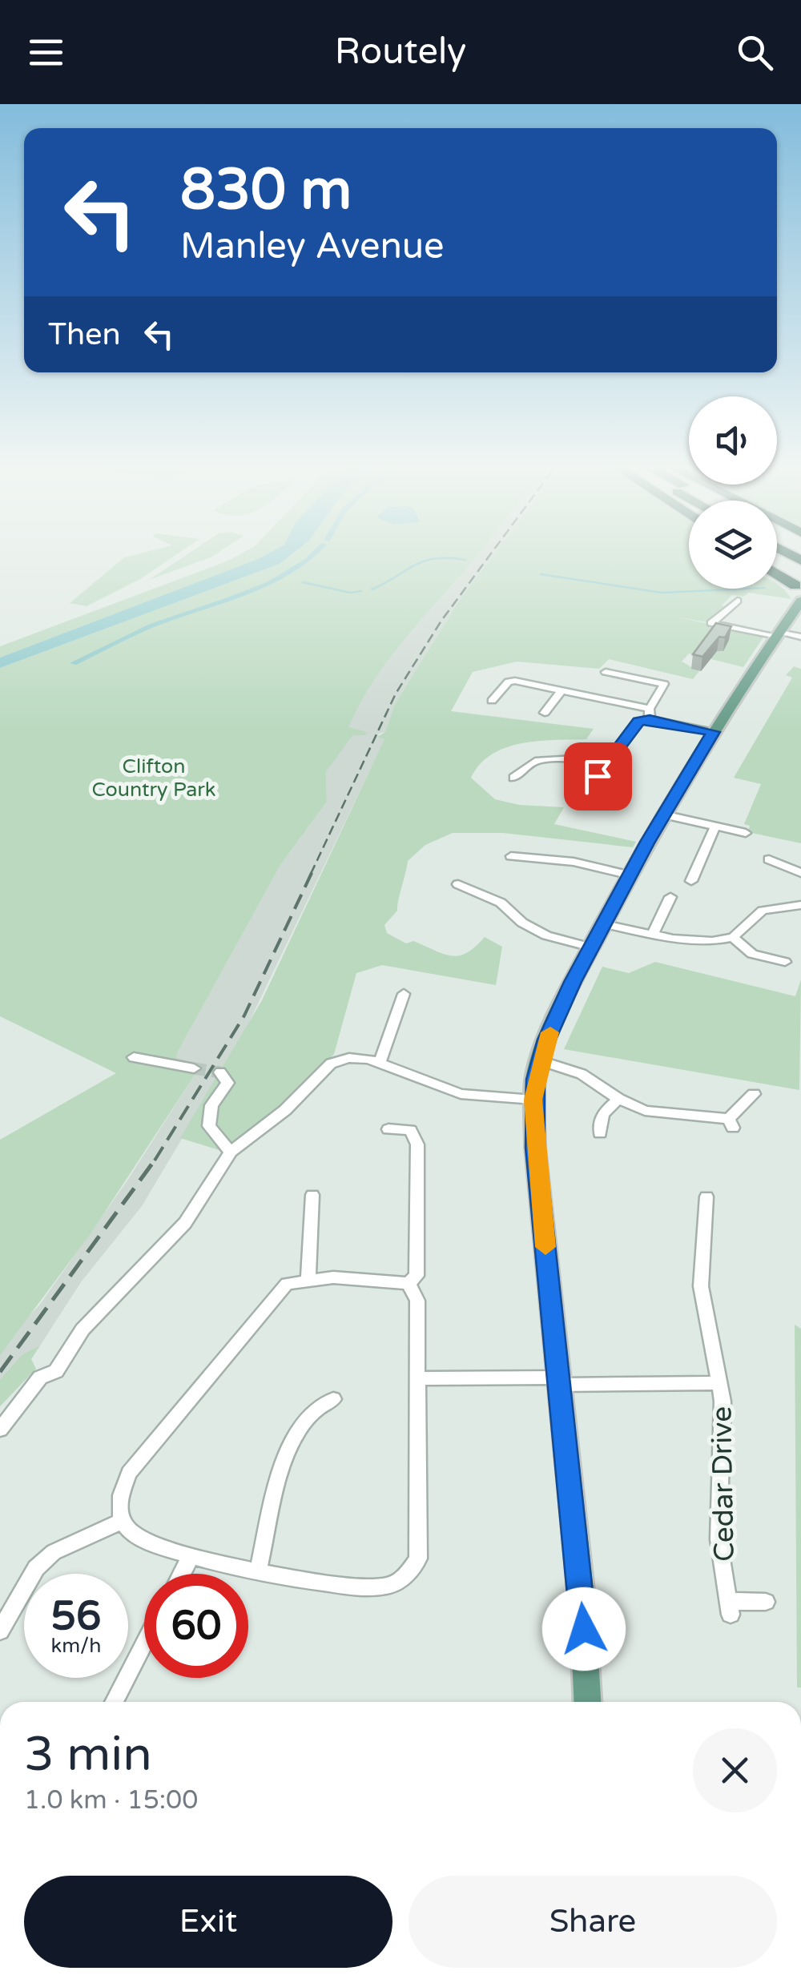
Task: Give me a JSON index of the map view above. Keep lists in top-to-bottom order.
{
  "streets": {
    "street": ["Cedar Drive"]
  },
  "parks": ["Clifton Country Park"],
  "page": {
    "header": "Routely",
    "turn": ["830 m", "Manley Avenue"],
    "then": "Then",
    "speed": "56 km/h",
    "limit": "60",
    "heading": ["3 min", "1.0 km · 15:00"],
    "buttons": ["Exit", "Share"]
  }
}
